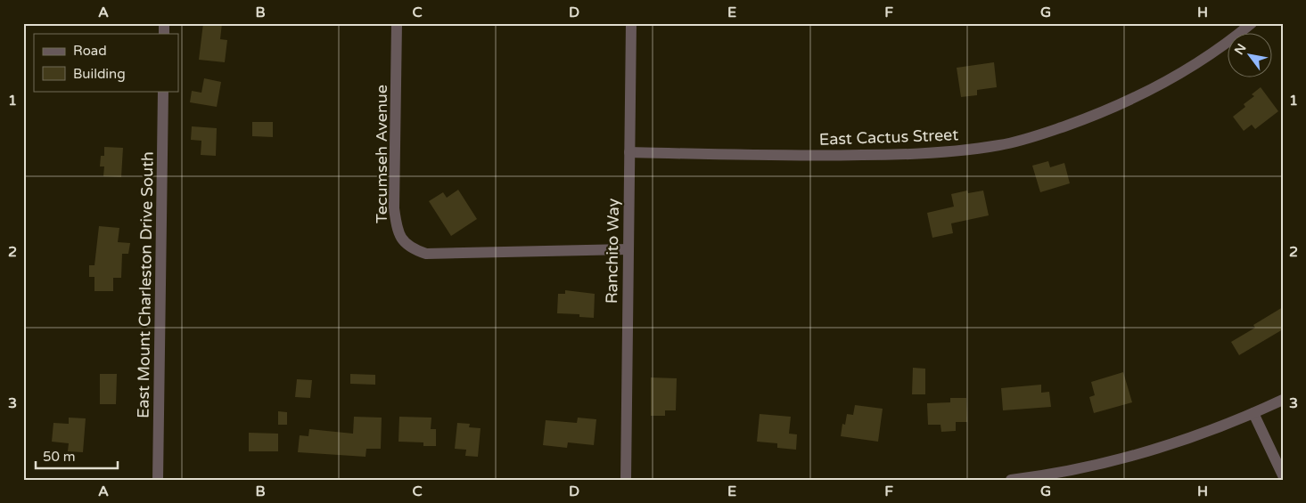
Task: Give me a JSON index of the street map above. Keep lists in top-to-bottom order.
{
  "streets": {
    "street": [
      "East Cactus Street",
      "Tecumseh Avenue",
      "Ranchito Way",
      "East Mount Charleston Drive South"
    ]
  },
  "crossings": [
    ["East Cactus Street", "Ranchito Way"],
    ["Tecumseh Avenue", "Ranchito Way"]
  ],
  "legend": ["Road", "Building"],
  "scale_bar": "50 m",
  "north": "top left",
  "grid": {
    "columns": [
      "A",
      "B",
      "C",
      "D",
      "E",
      "F",
      "G",
      "H"
    ],
    "rows": ["1", "2", "3"]
  }
}
